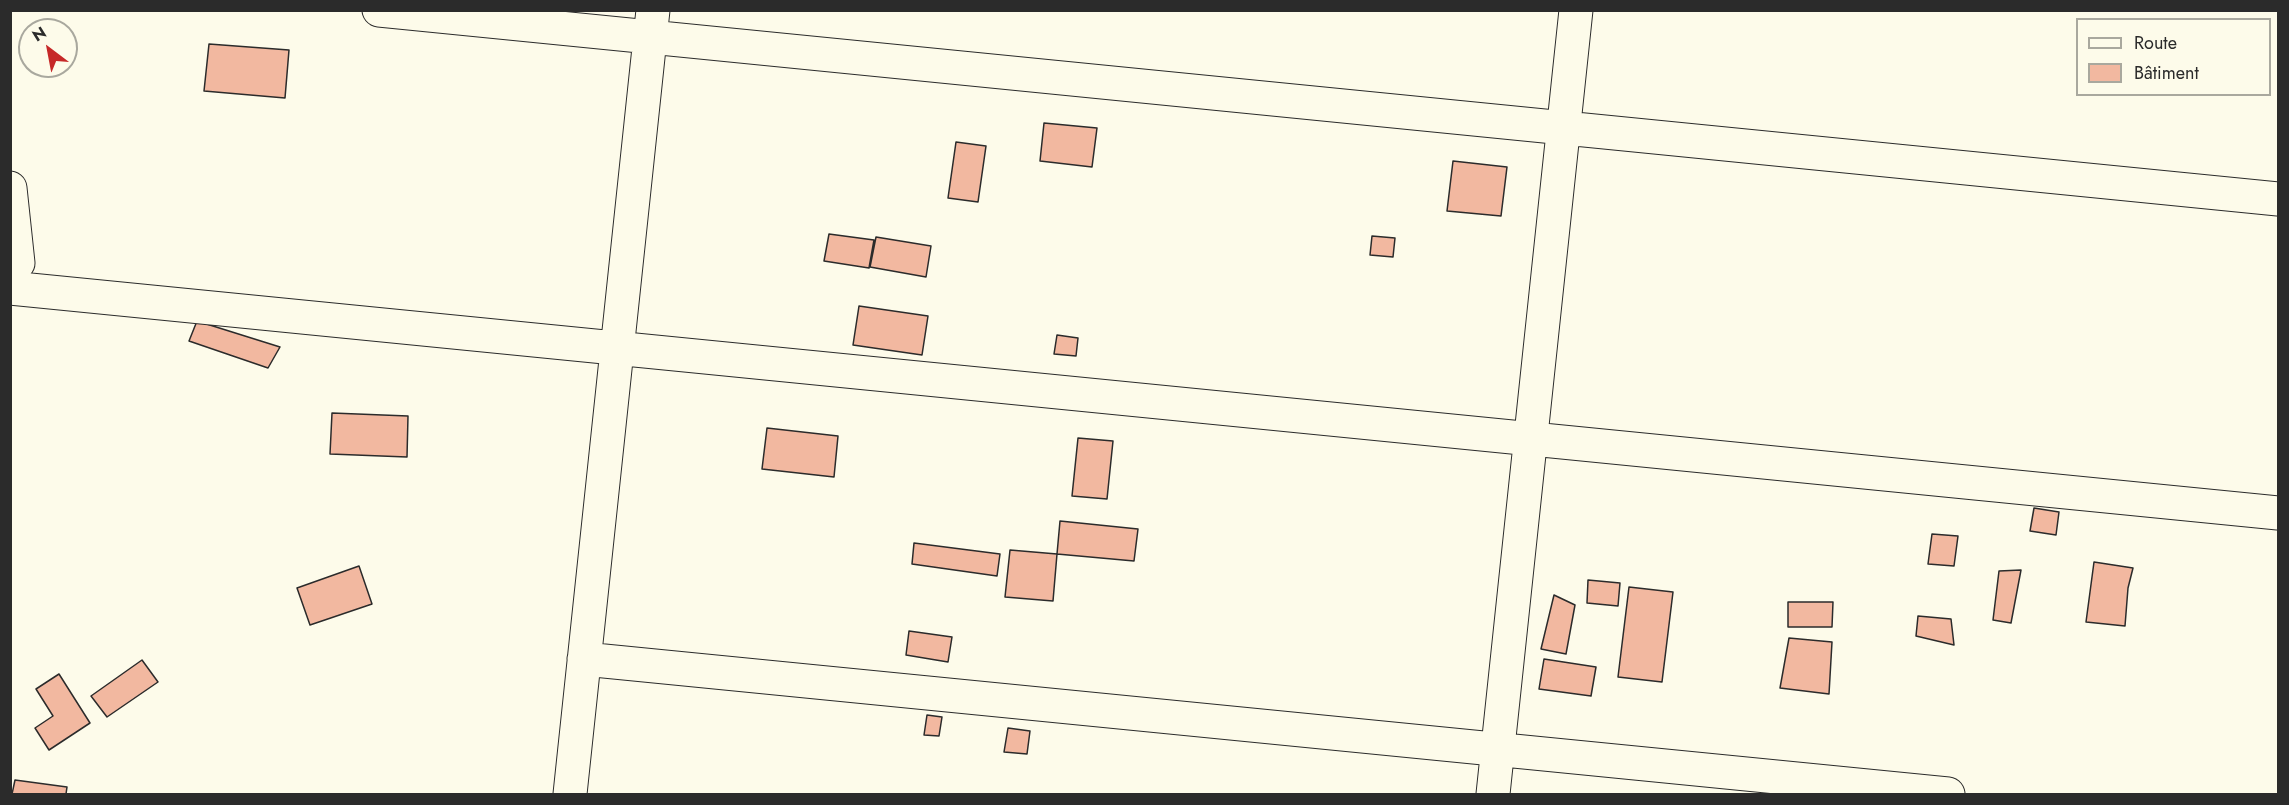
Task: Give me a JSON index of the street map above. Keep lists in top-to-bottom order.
{
  "legend": ["Route", "Bâtiment"],
  "north": "top left"
}
